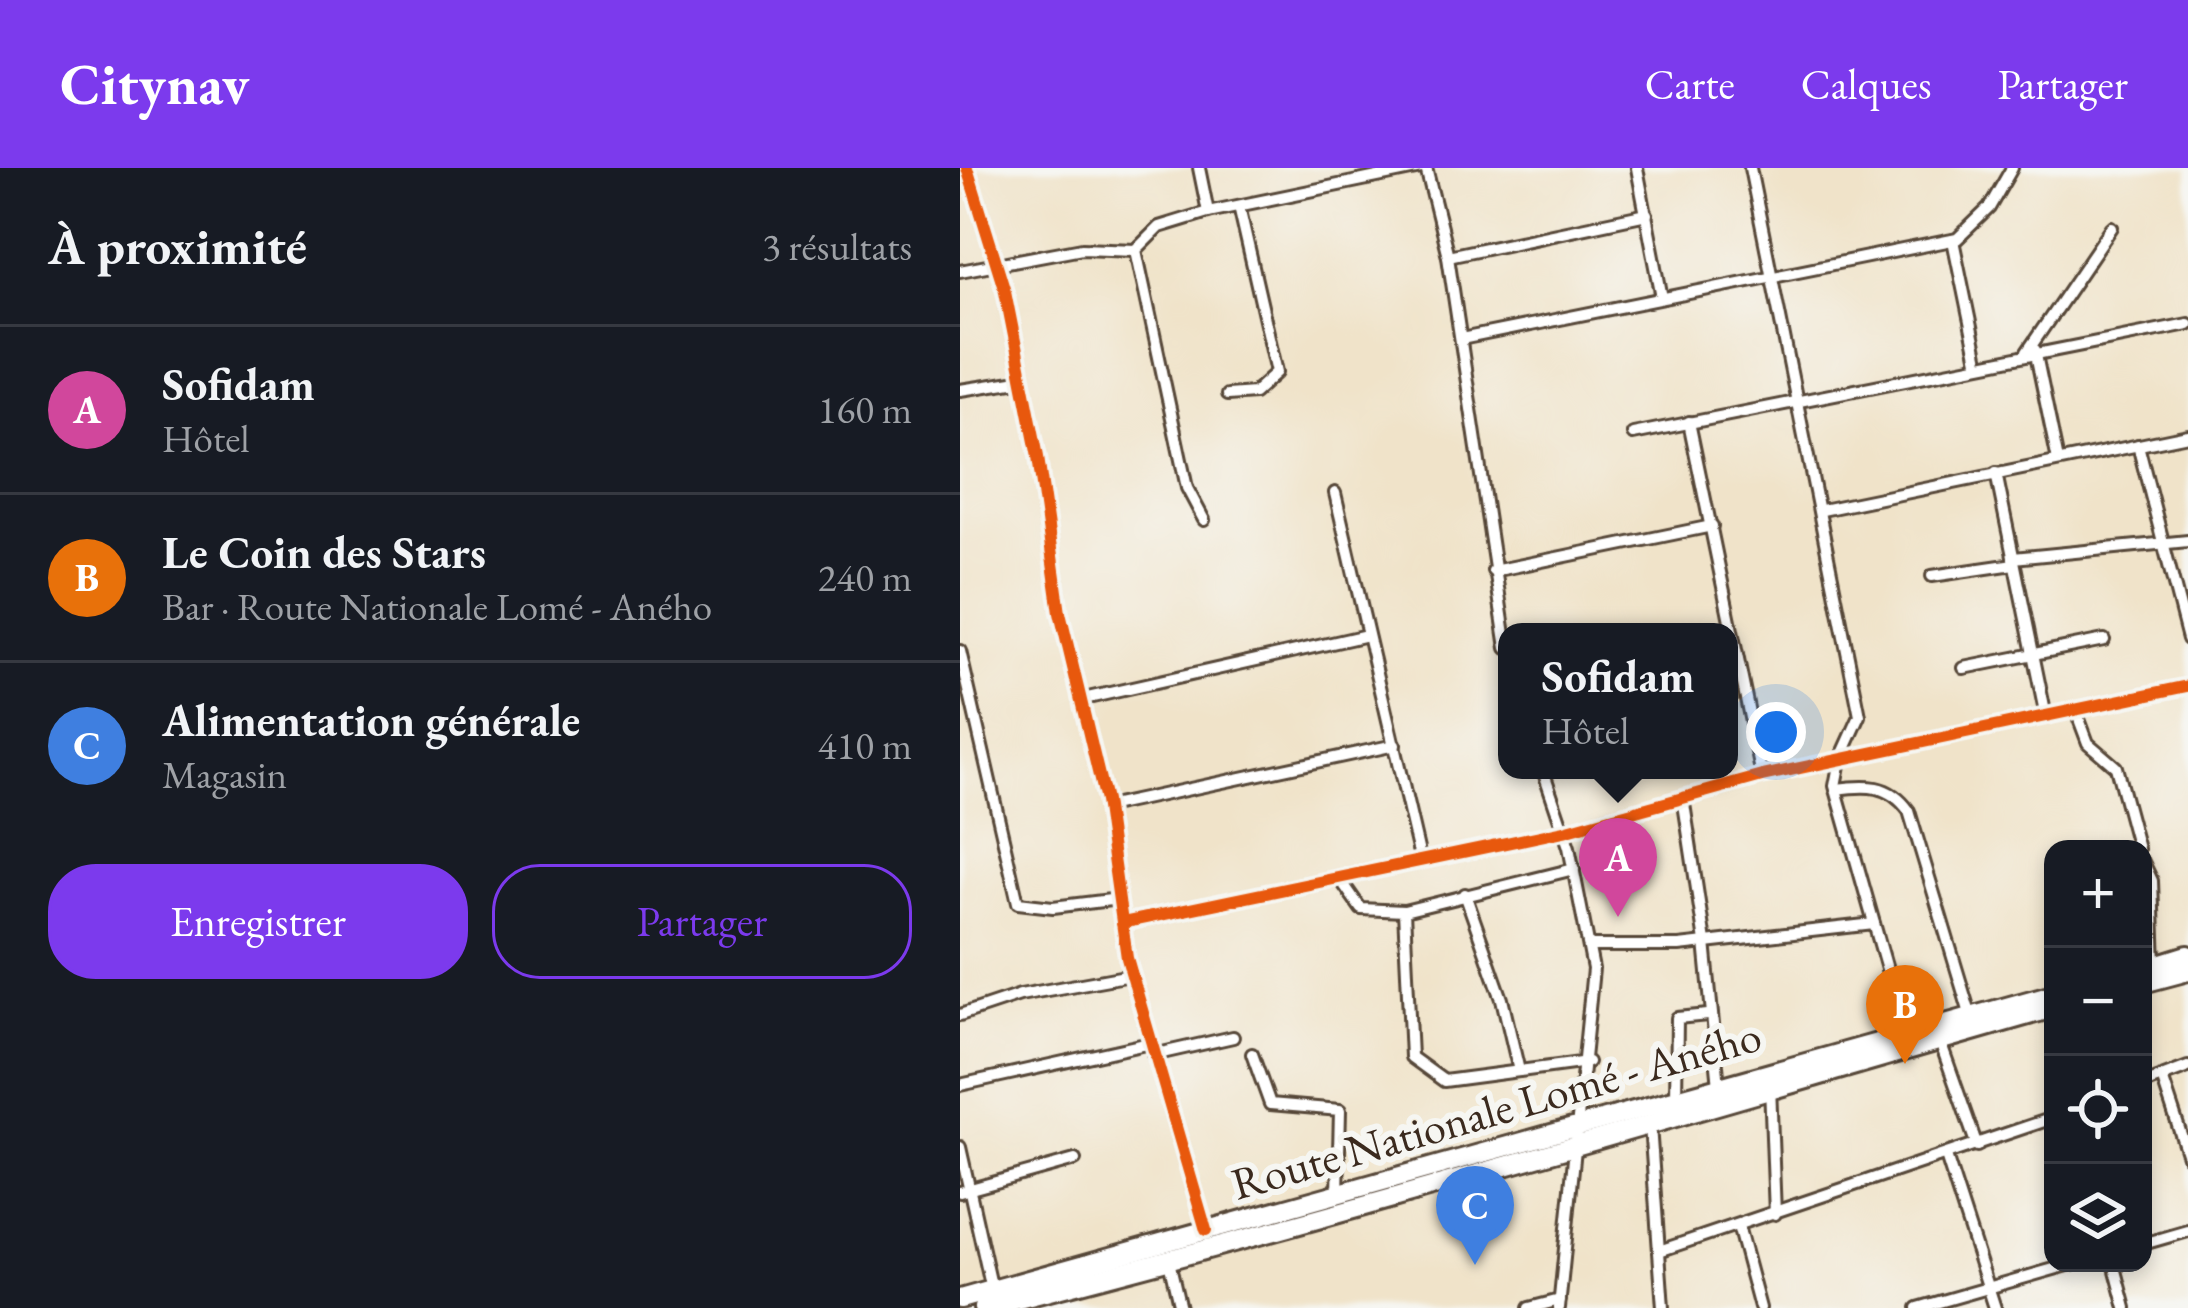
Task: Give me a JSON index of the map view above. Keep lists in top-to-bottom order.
{
  "streets": {
    "highway": ["Route Nationale Lomé - Aného"]
  },
  "page": {
    "header": "Citynav",
    "nav": ["Carte", "Calques", "Partager"],
    "heading": ["À proximité", "3 résultats"],
    "list": [
      {
        "mark": "A",
        "name": "Sofidam",
        "note": "Hôtel",
        "value": "160 m"
      },
      {
        "mark": "B",
        "name": "Le Coin des Stars",
        "note": "Bar · Route Nationale Lomé - Aného",
        "value": "240 m"
      },
      {
        "mark": "C",
        "name": "Alimentation générale",
        "note": "Magasin",
        "value": "410 m"
      }
    ],
    "popup": ["Sofidam", "Hôtel"],
    "pins": ["A", "B", "C"],
    "buttons": ["Enregistrer", "Partager"],
    "map_buttons": ["+", "−"]
  }
}
